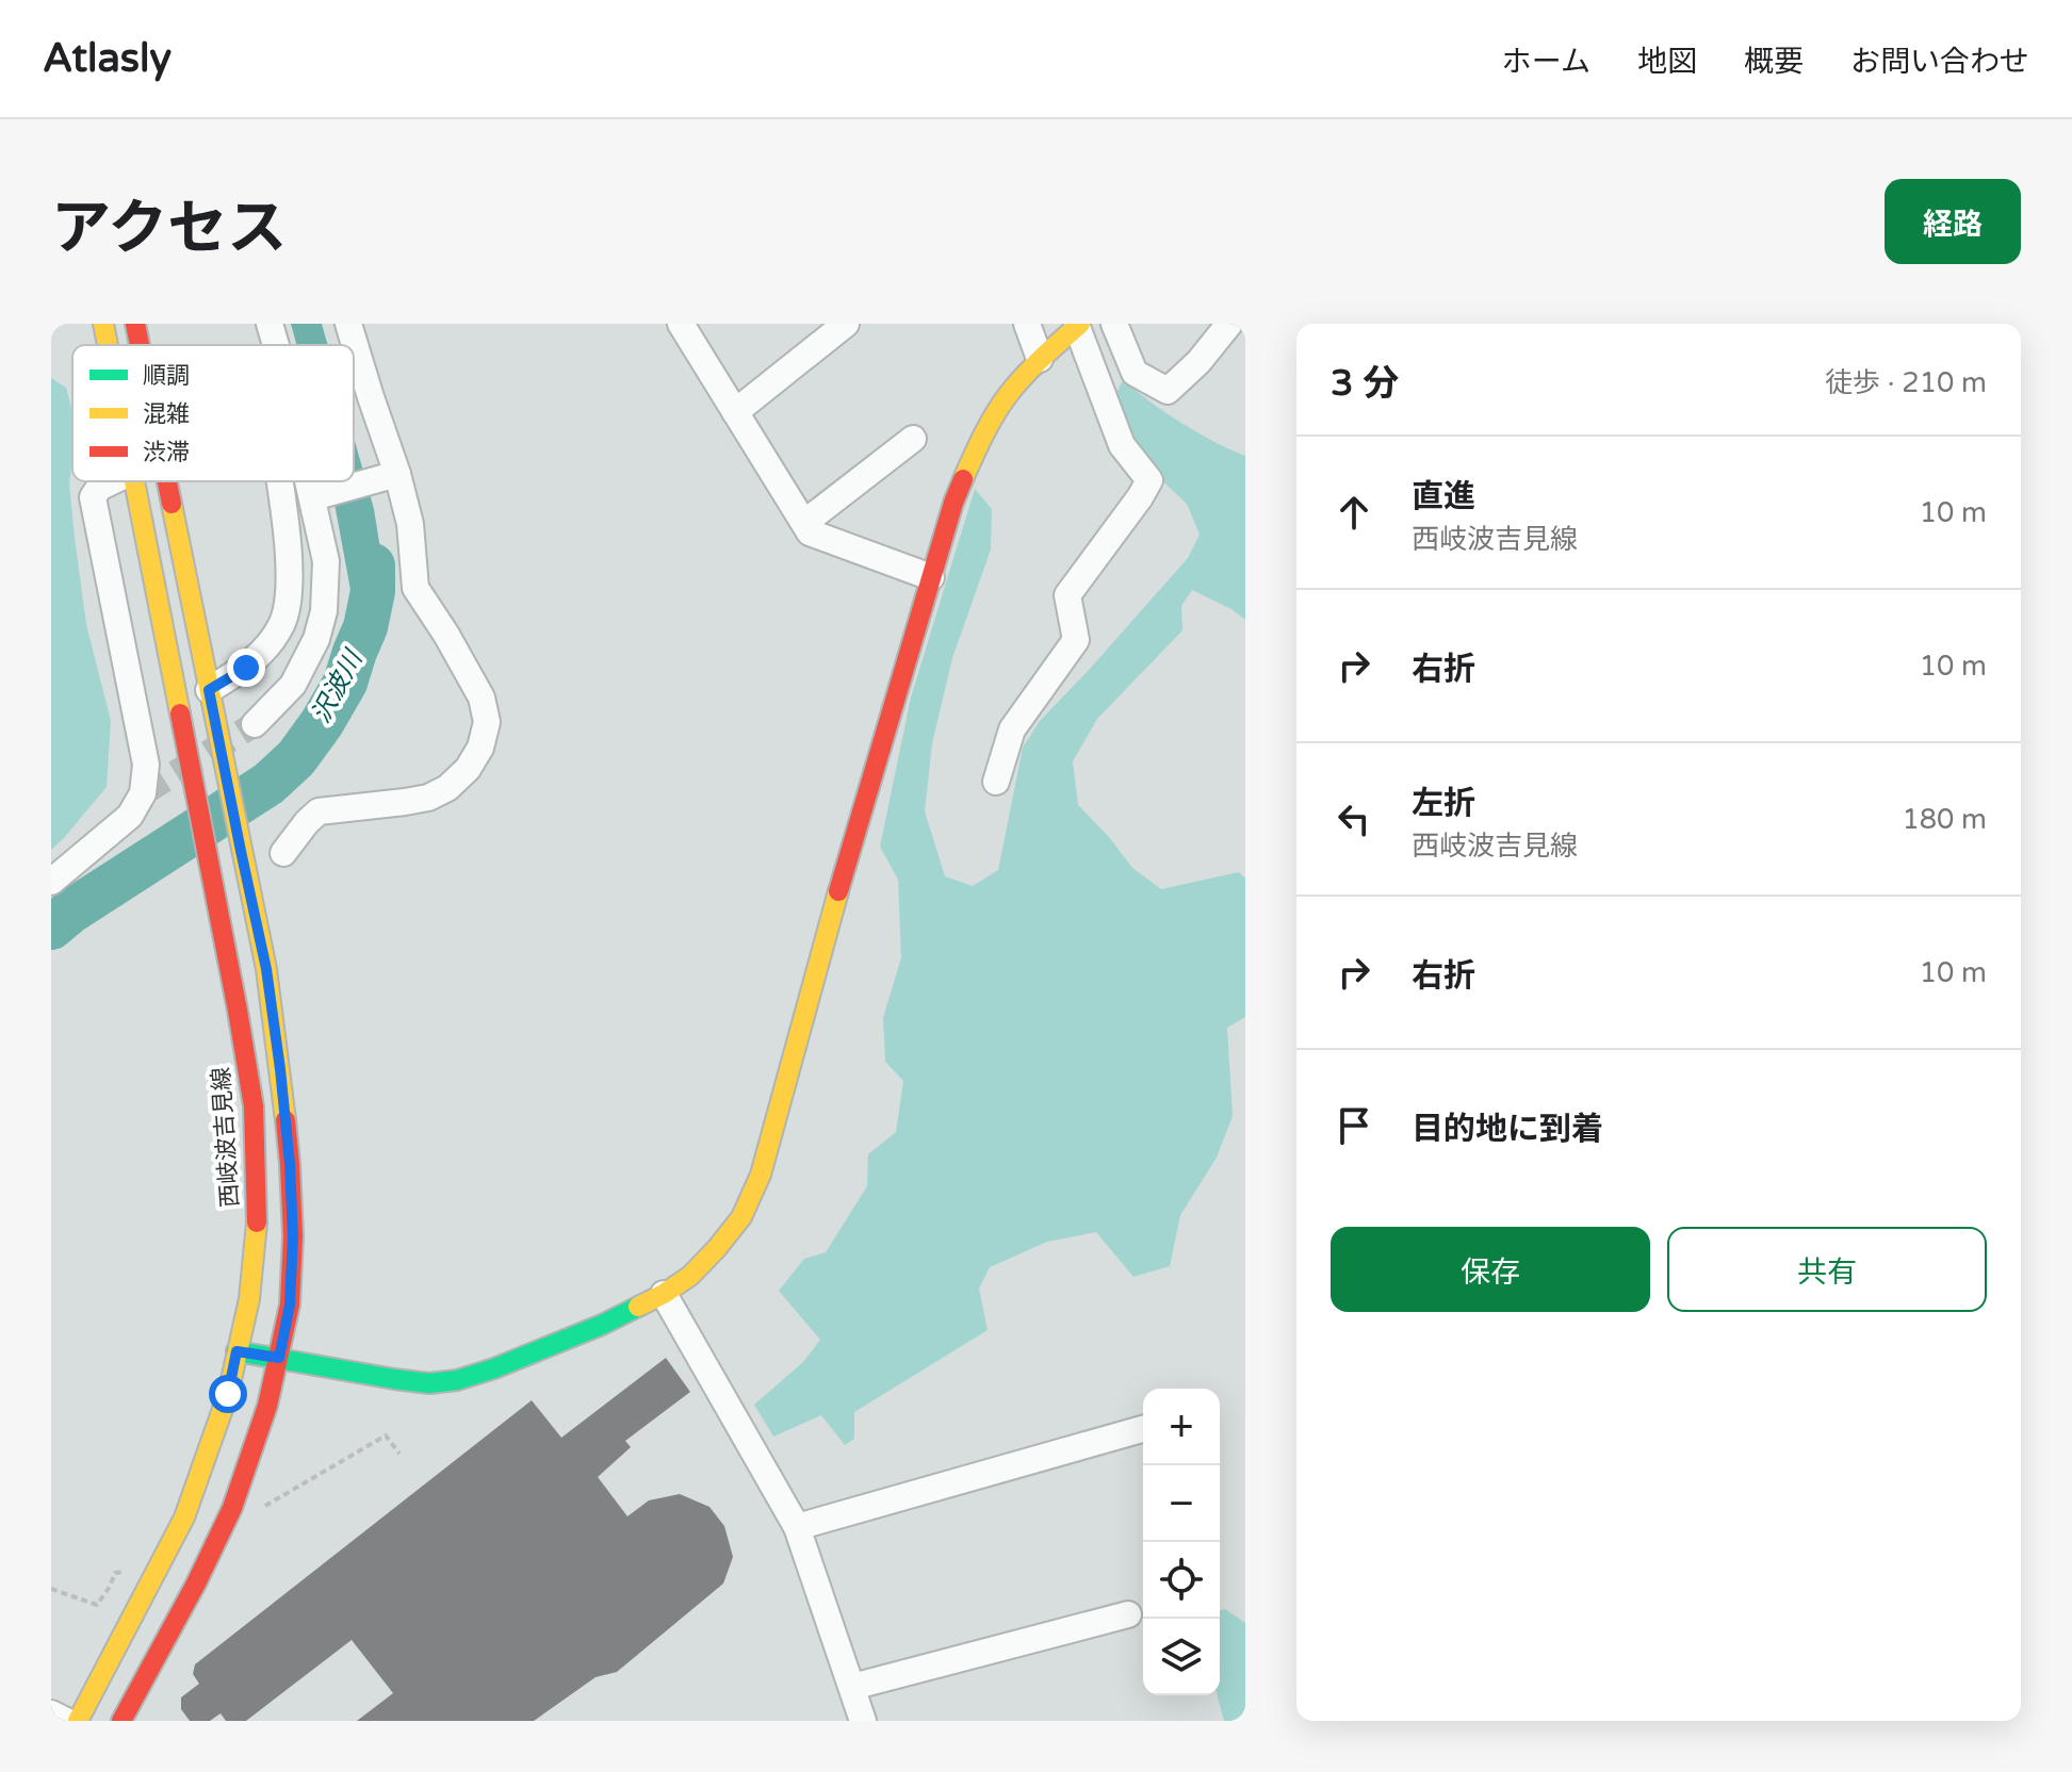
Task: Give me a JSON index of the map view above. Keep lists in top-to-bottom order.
{
  "streets": {
    "main road": ["西岐波吉見線"]
  },
  "water": ["沢波川"],
  "legend": ["順調", "混雑", "渋滞"],
  "page": {
    "header": "Atlasly",
    "nav": [
      "ホーム",
      "地図",
      "概要",
      "お問い合わせ"
    ],
    "title": "アクセス",
    "buttons": [
      "経路",
      ["保存", "共有"]
    ],
    "heading": ["3 分", "徒歩 · 210 m"],
    "list": [
      ["直進", "西岐波吉見線", "10 m"],
      ["右折", "10 m"],
      ["左折", "西岐波吉見線", "180 m"],
      ["右折", "10 m"],
      "目的地に到着"
    ],
    "map_buttons": ["+", "−"]
  }
}
